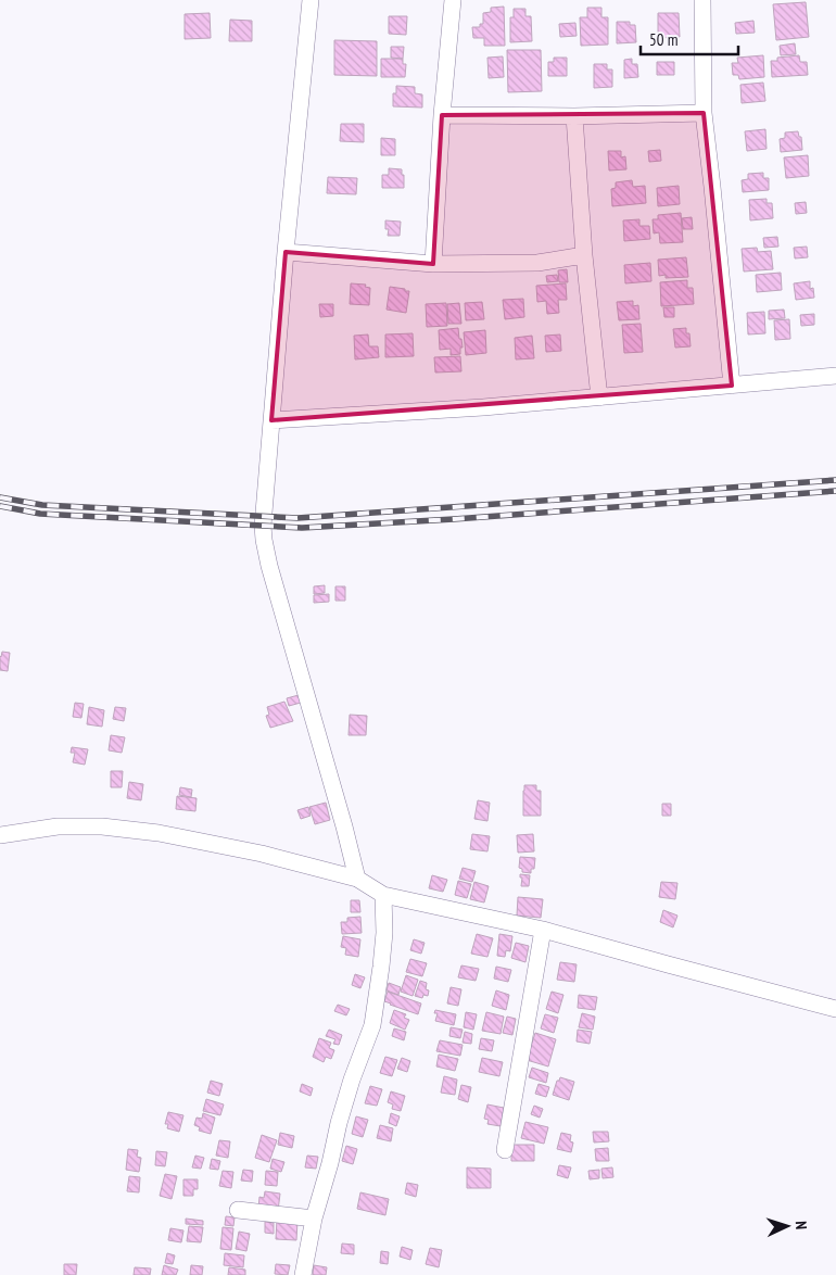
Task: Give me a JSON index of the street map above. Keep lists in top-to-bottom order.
{
  "scale_bar": "50 m",
  "north": "right"
}
